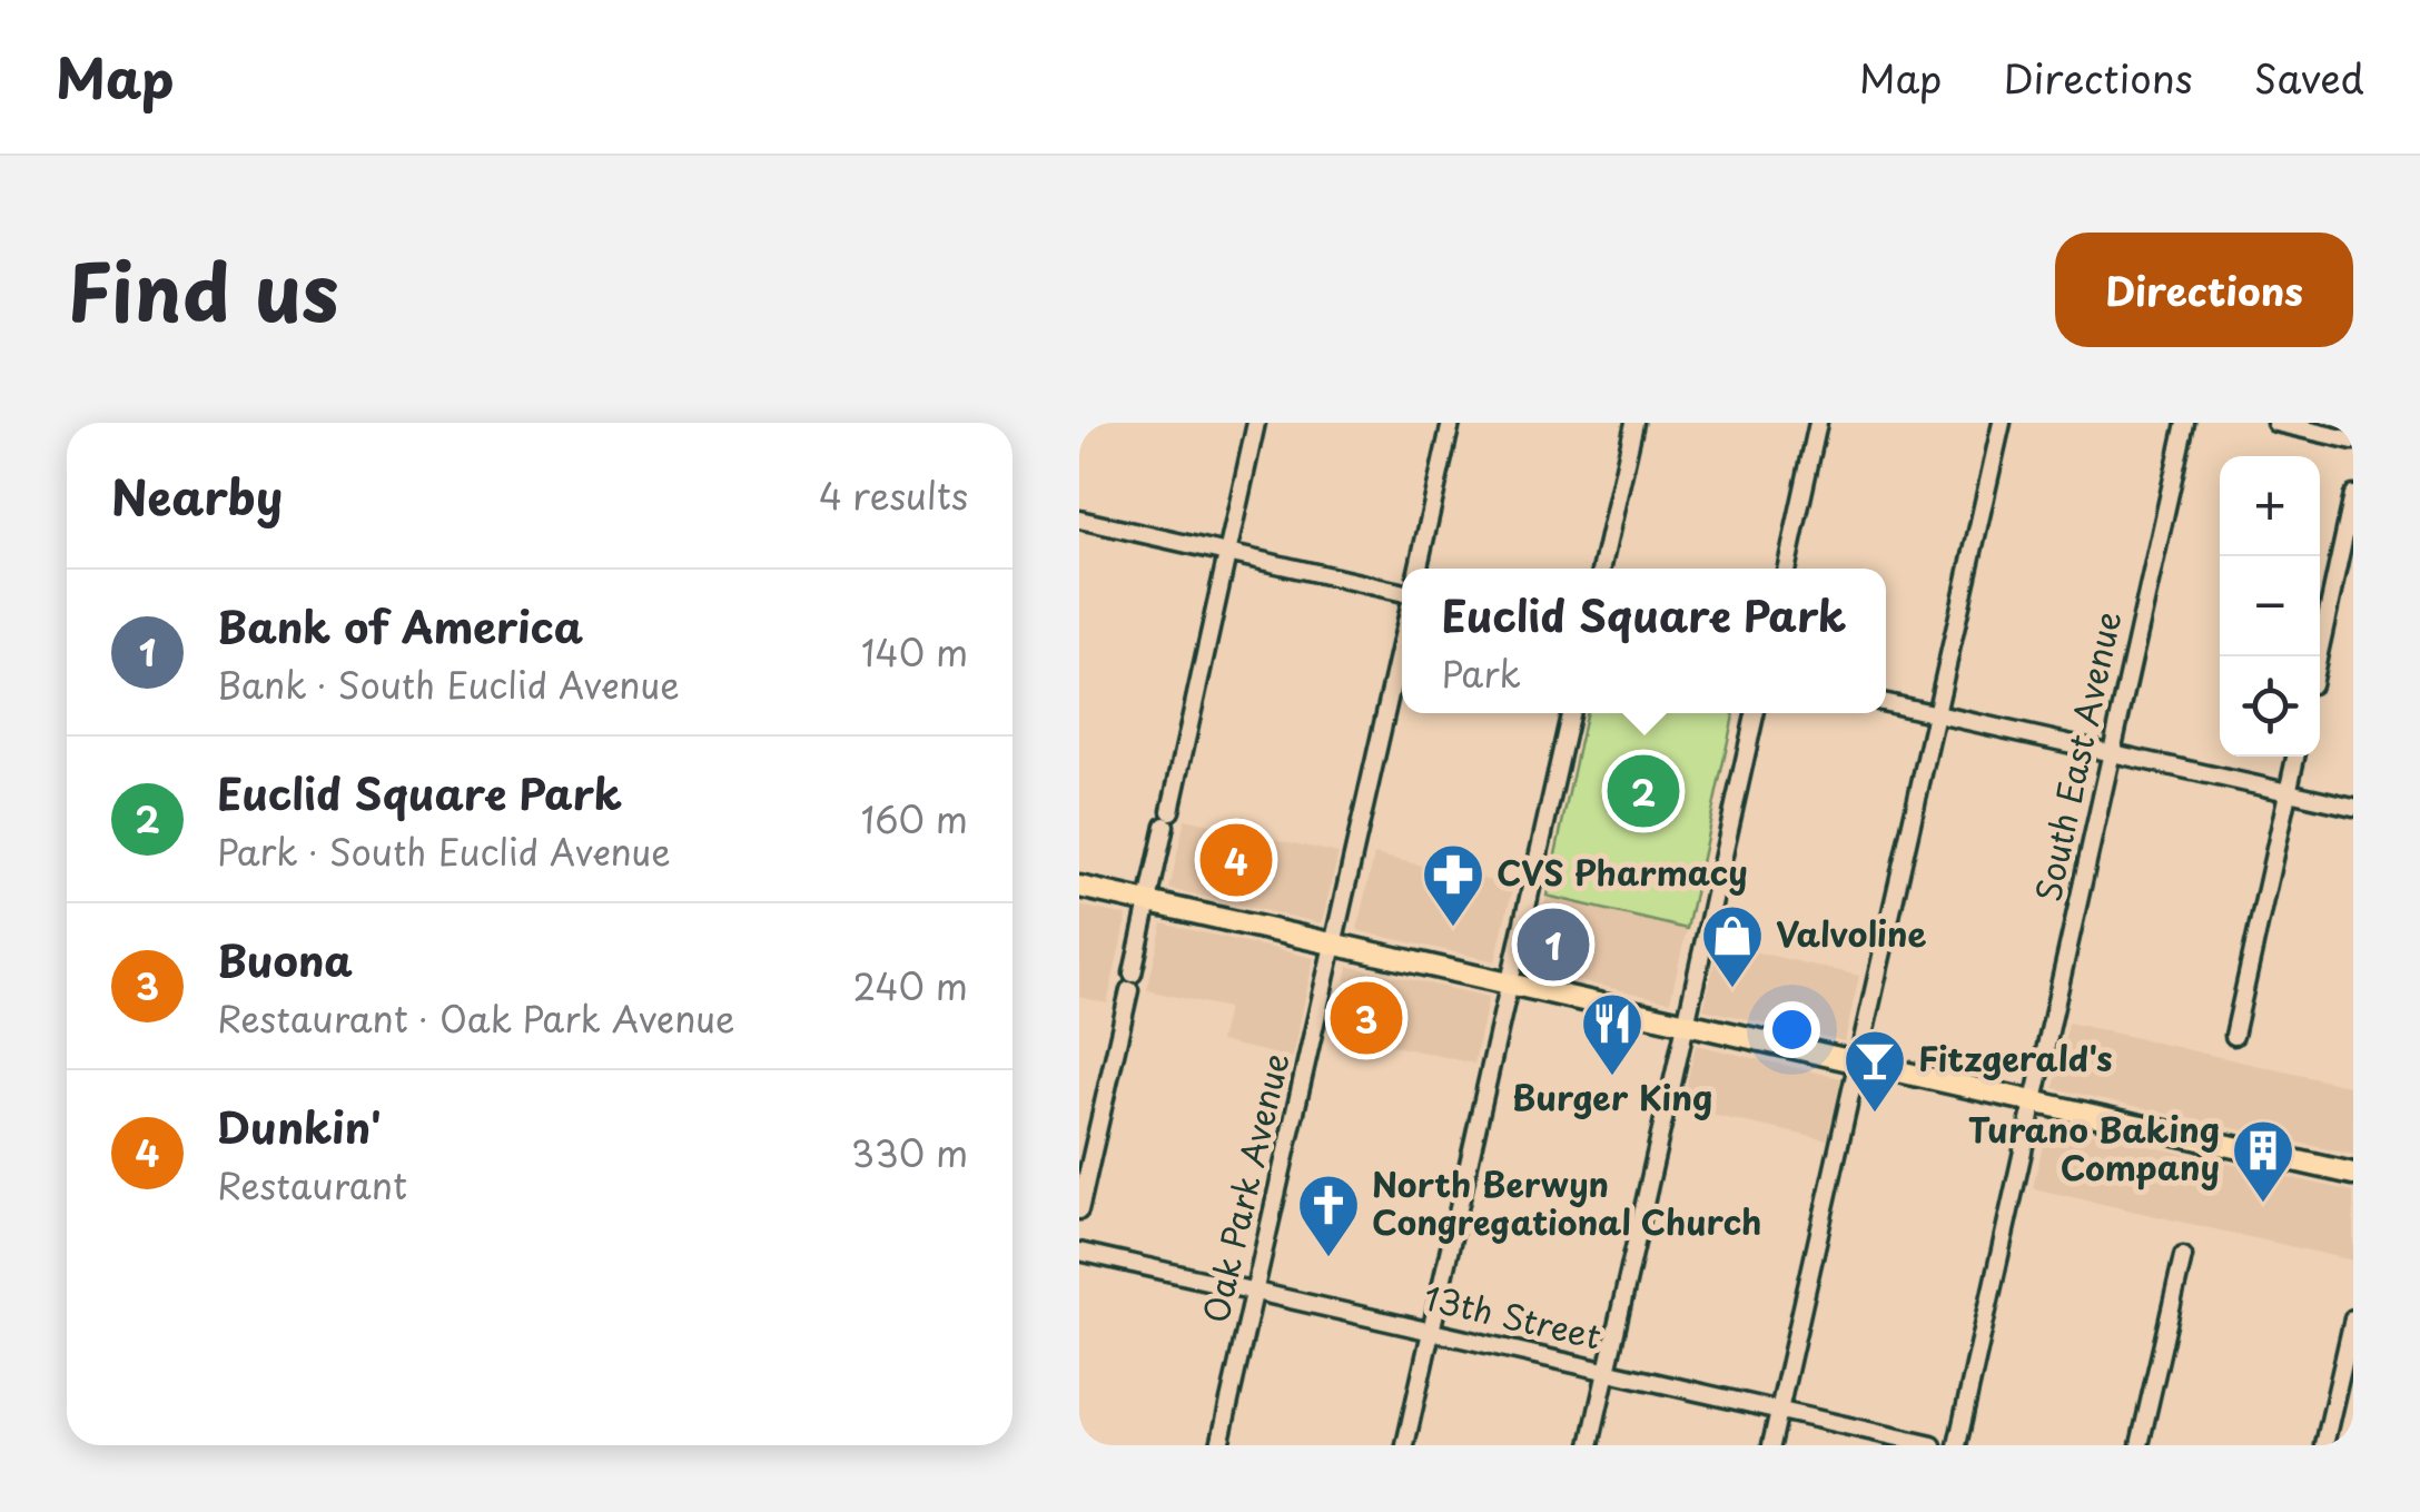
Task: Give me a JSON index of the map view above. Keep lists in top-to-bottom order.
{
  "streets": {
    "street": ["South East Avenue", "Oak Park Avenue", "13th Street"]
  },
  "crossings": [
    ["Oak Park Avenue", "13th Street"]
  ],
  "places": {
    "pharmacy": ["CVS Pharmacy"],
    "shop": ["Valvoline"],
    "restaurant": ["Burger King"],
    "bar": ["Fitzgerald's"],
    "building": ["Turano Baking Company"],
    "church": ["North Berwyn Congregational Church"]
  },
  "page": {
    "header": "Map",
    "nav": ["Map", "Directions", "Saved"],
    "title": "Find us",
    "buttons": "Directions",
    "heading": ["Nearby", "4 results"],
    "map_buttons": ["+", "−"],
    "list": [
      {
        "mark": "1",
        "name": "Bank of America",
        "note": "Bank · South Euclid Avenue",
        "value": "140 m"
      },
      {
        "mark": "2",
        "name": "Euclid Square Park",
        "note": "Park · South Euclid Avenue",
        "value": "160 m"
      },
      {
        "mark": "3",
        "name": "Buona",
        "note": "Restaurant · Oak Park Avenue",
        "value": "240 m"
      },
      {
        "mark": "4",
        "name": "Dunkin'",
        "note": "Restaurant",
        "value": "330 m"
      }
    ],
    "popup": ["Euclid Square Park", "Park"],
    "pins": [
      "2",
      "4",
      "1",
      "3"
    ]
  }
}
